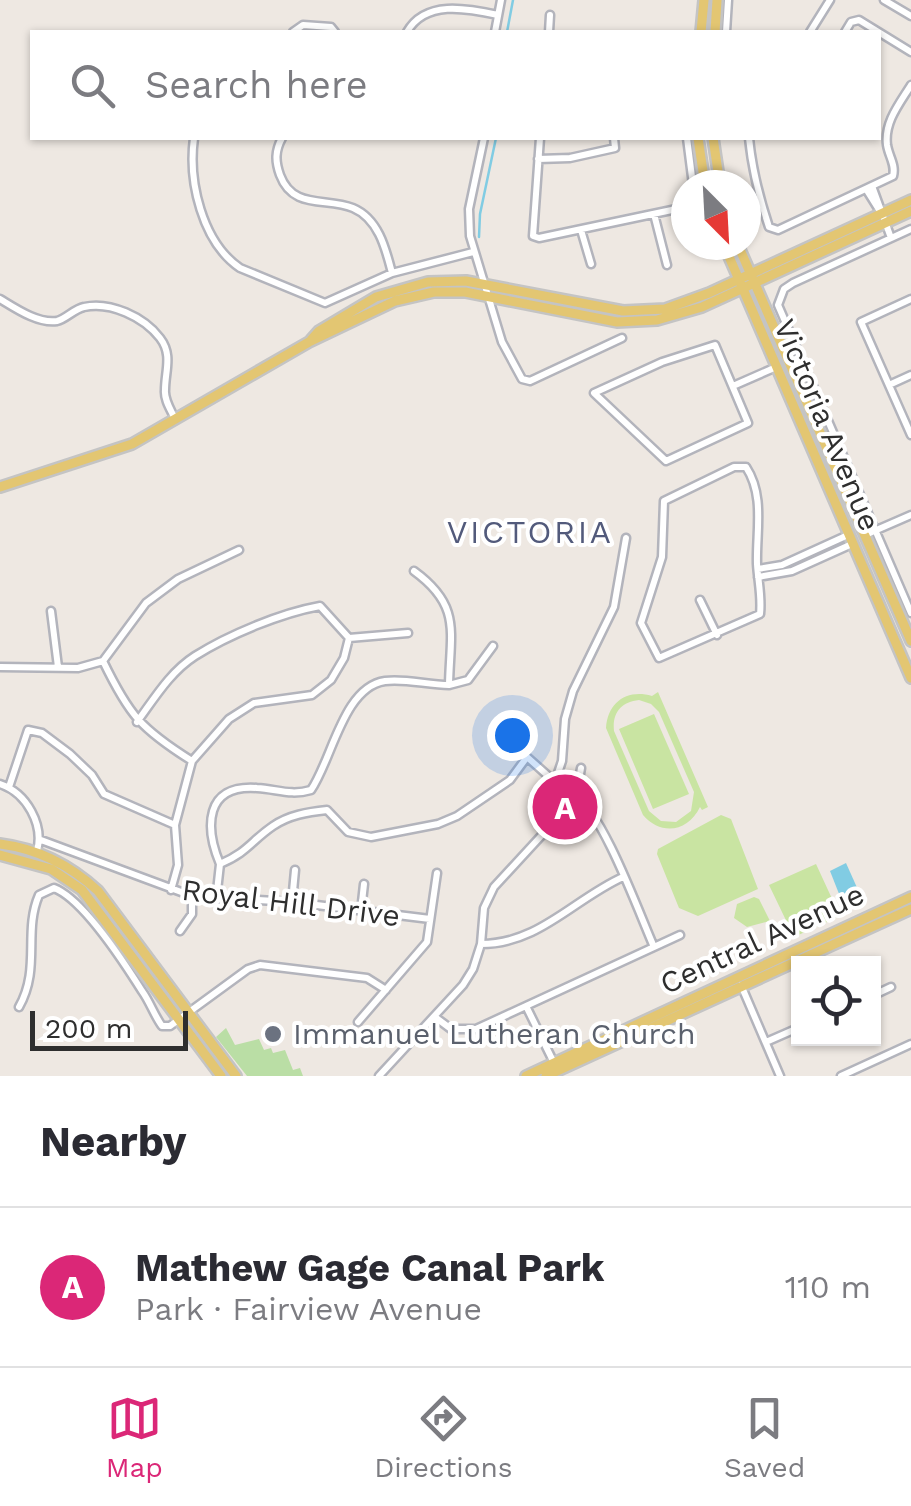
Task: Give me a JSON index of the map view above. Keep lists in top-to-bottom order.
{
  "streets": {
    "main road": ["Victoria Avenue", "Central Avenue"],
    "street": ["Royal Hill Drive"]
  },
  "districts": ["VICTORIA"],
  "places": ["Immanuel Lutheran Church"],
  "scale_bar": "200 m",
  "north": "bottom right",
  "page": {
    "search": "Search here",
    "pins": "A",
    "scale": "200 m",
    "heading": "Nearby",
    "list": [
      {
        "mark": "A",
        "name": "Mathew Gage Canal Park",
        "note": "Park · Fairview Avenue",
        "value": "110 m"
      }
    ],
    "nav": ["Map", "Directions", "Saved"]
  }
}
